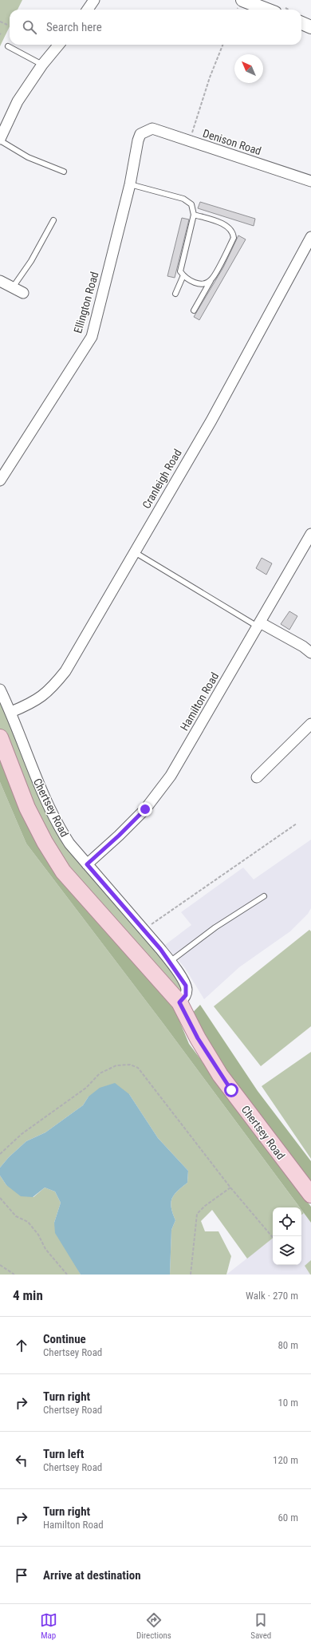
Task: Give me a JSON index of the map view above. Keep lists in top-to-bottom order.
{
  "streets": {
    "main road": ["Chertsey Road"],
    "street": [
      "Denison Road",
      "Ellington Road",
      "Cranleigh Road",
      "Hamilton Road"
    ]
  },
  "crossings": [
    ["Denison Road", "Ellington Road"],
    ["Cranleigh Road", "Chertsey Road"],
    ["Hamilton Road", "Chertsey Road"]
  ],
  "north": "top left",
  "page": {
    "search": "Search here",
    "heading": ["4 min", "Walk · 270 m"],
    "list": [
      ["Continue", "Chertsey Road", "80 m"],
      ["Turn right", "Chertsey Road", "10 m"],
      ["Turn left", "Chertsey Road", "120 m"],
      ["Turn right", "Hamilton Road", "60 m"],
      "Arrive at destination"
    ],
    "nav": ["Map", "Directions", "Saved"]
  }
}
